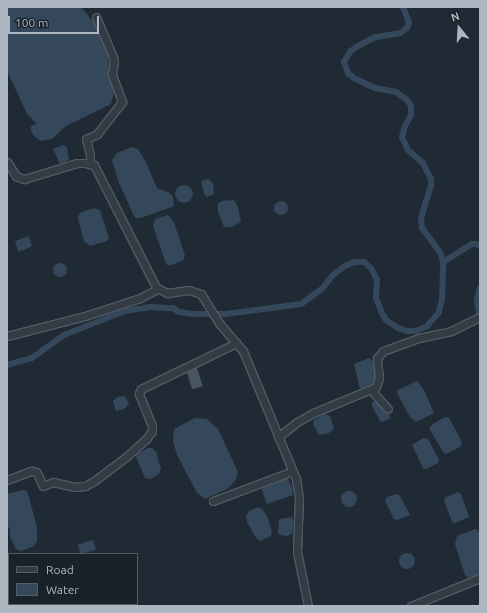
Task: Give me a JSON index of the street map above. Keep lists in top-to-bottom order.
{
  "legend": ["Road", "Water"],
  "scale_bar": "100 m",
  "north": "top"
}
